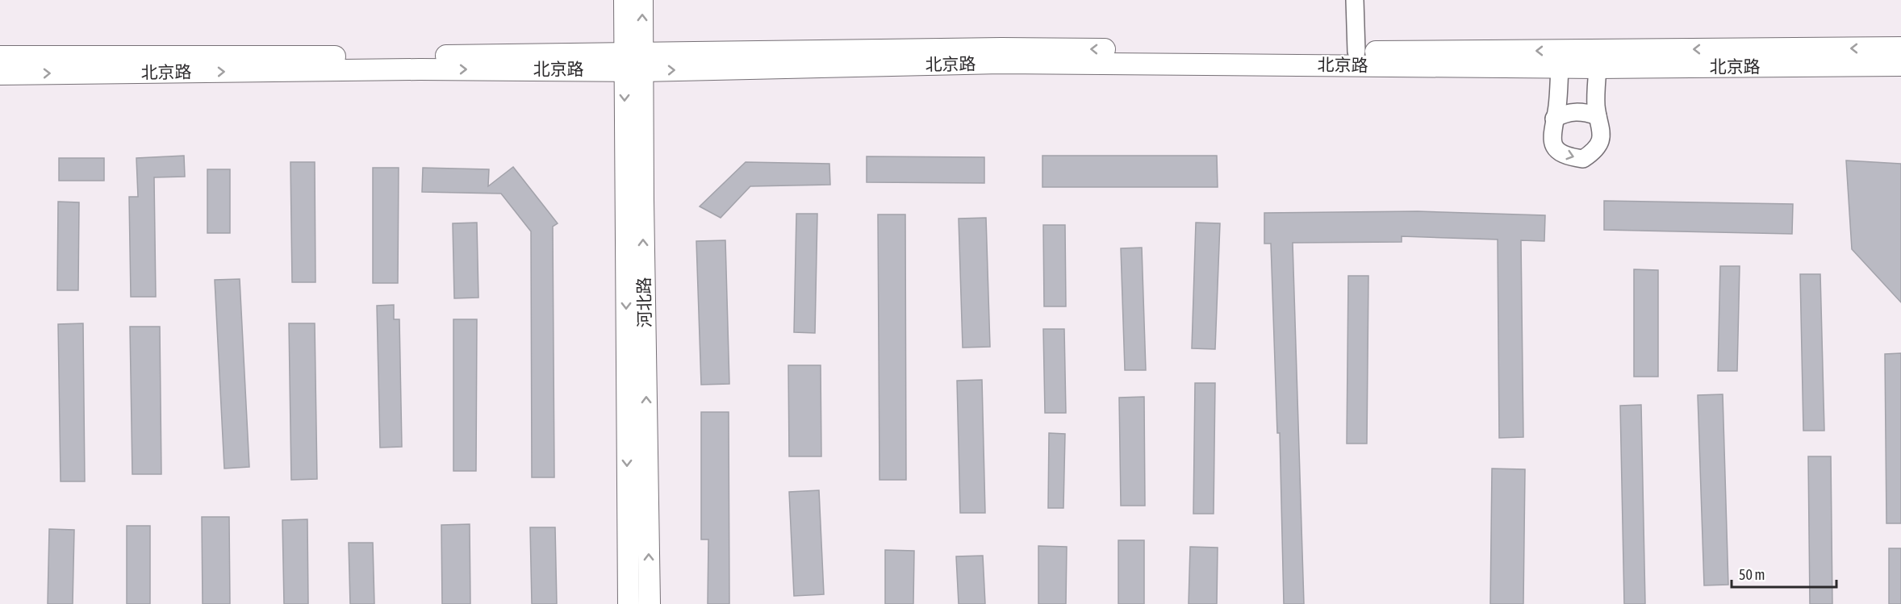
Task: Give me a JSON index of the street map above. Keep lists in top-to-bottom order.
{
  "streets": {
    "street": ["北京路", "河北路"]
  },
  "crossings": [
    ["北京路", "河北路"]
  ],
  "scale_bar": "50 m"
}
